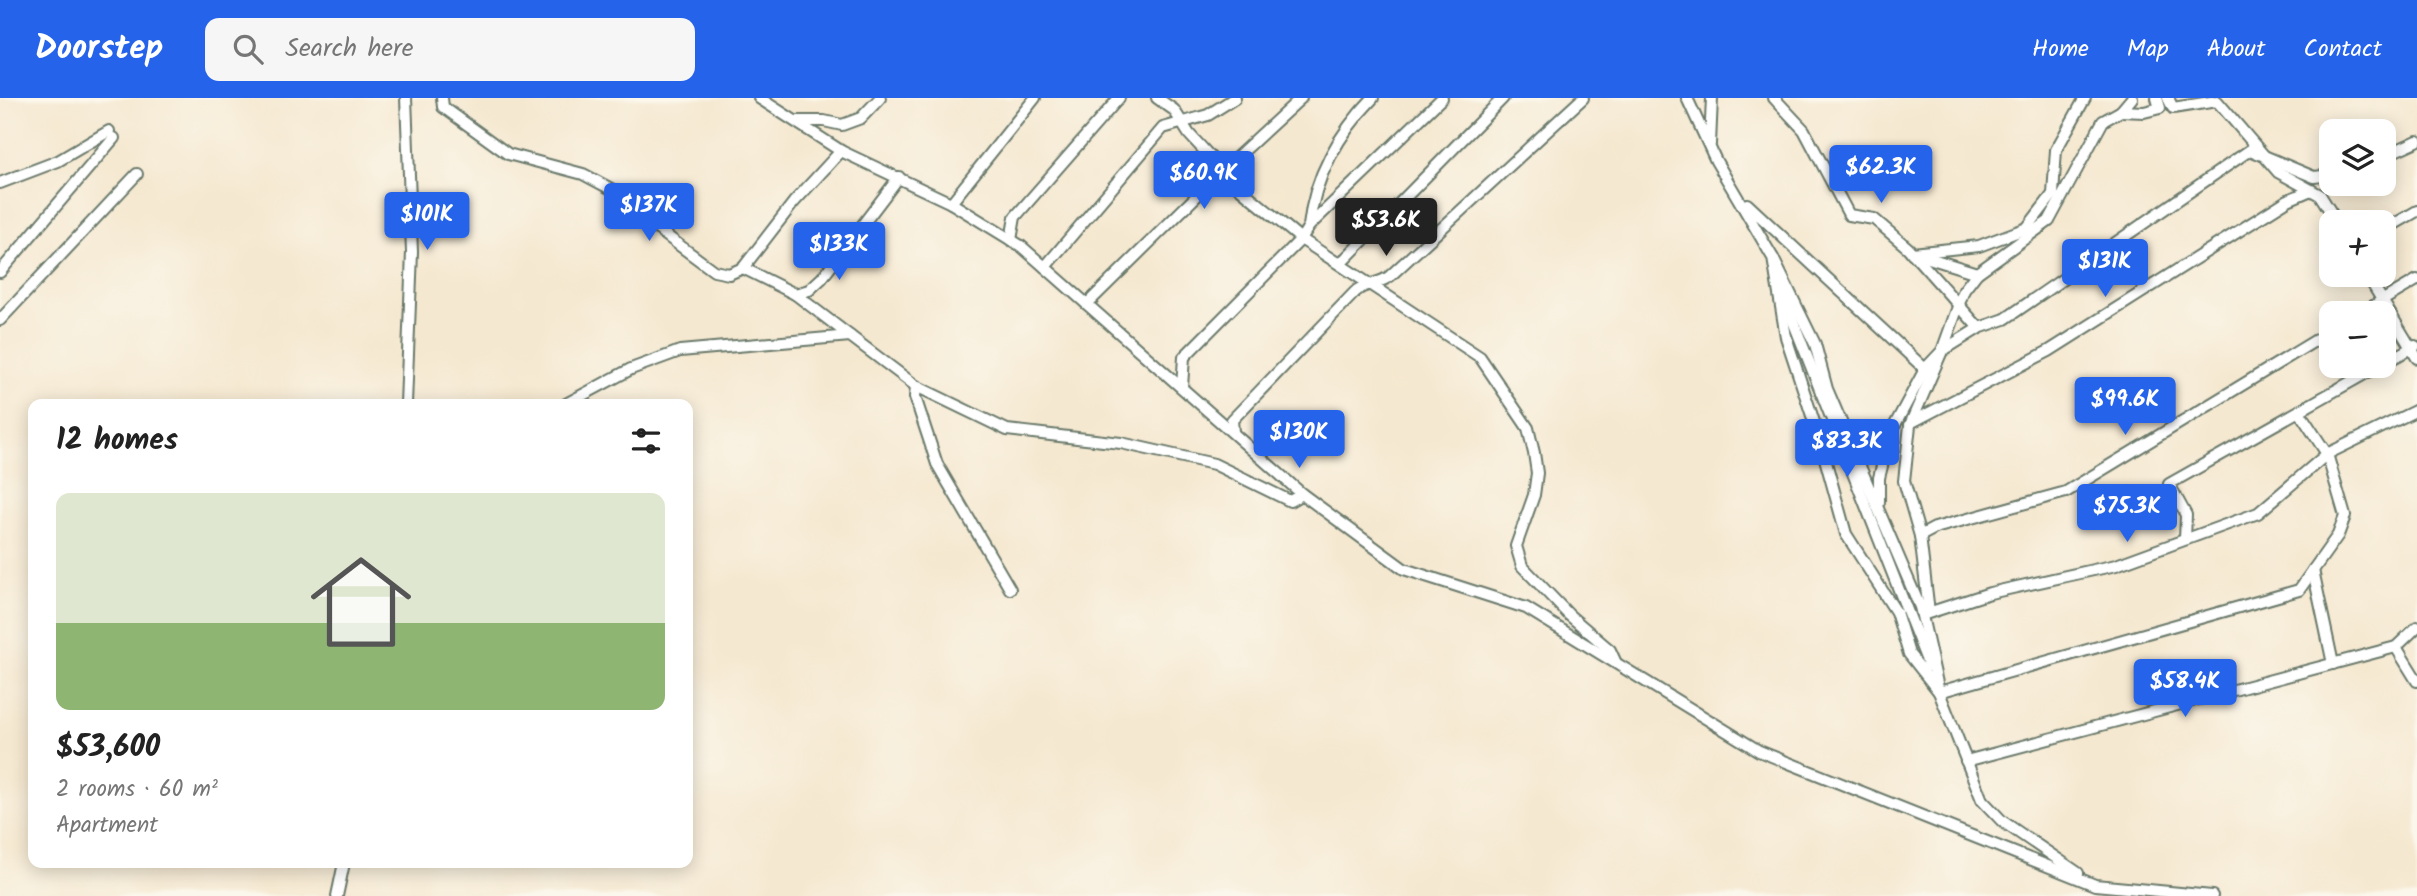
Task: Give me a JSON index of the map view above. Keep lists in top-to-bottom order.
{
  "page": {
    "header": "Doorstep",
    "search": "Search here",
    "nav": [
      "Home",
      "Map",
      "About",
      "Contact"
    ],
    "map_buttons": ["+", "−"],
    "price": [
      "$62.3K",
      "$60.9K",
      "$137K",
      "$101K",
      "$53.6K",
      "$133K",
      "$131K",
      "$99.6K",
      "$130K",
      "$83.3K",
      "$75.3K",
      "$58.4K"
    ],
    "heading": "12 homes",
    "list": [
      {
        "name": "$53,600",
        "note": "2 rooms · 60 m² · Apartment"
      }
    ]
  }
}
